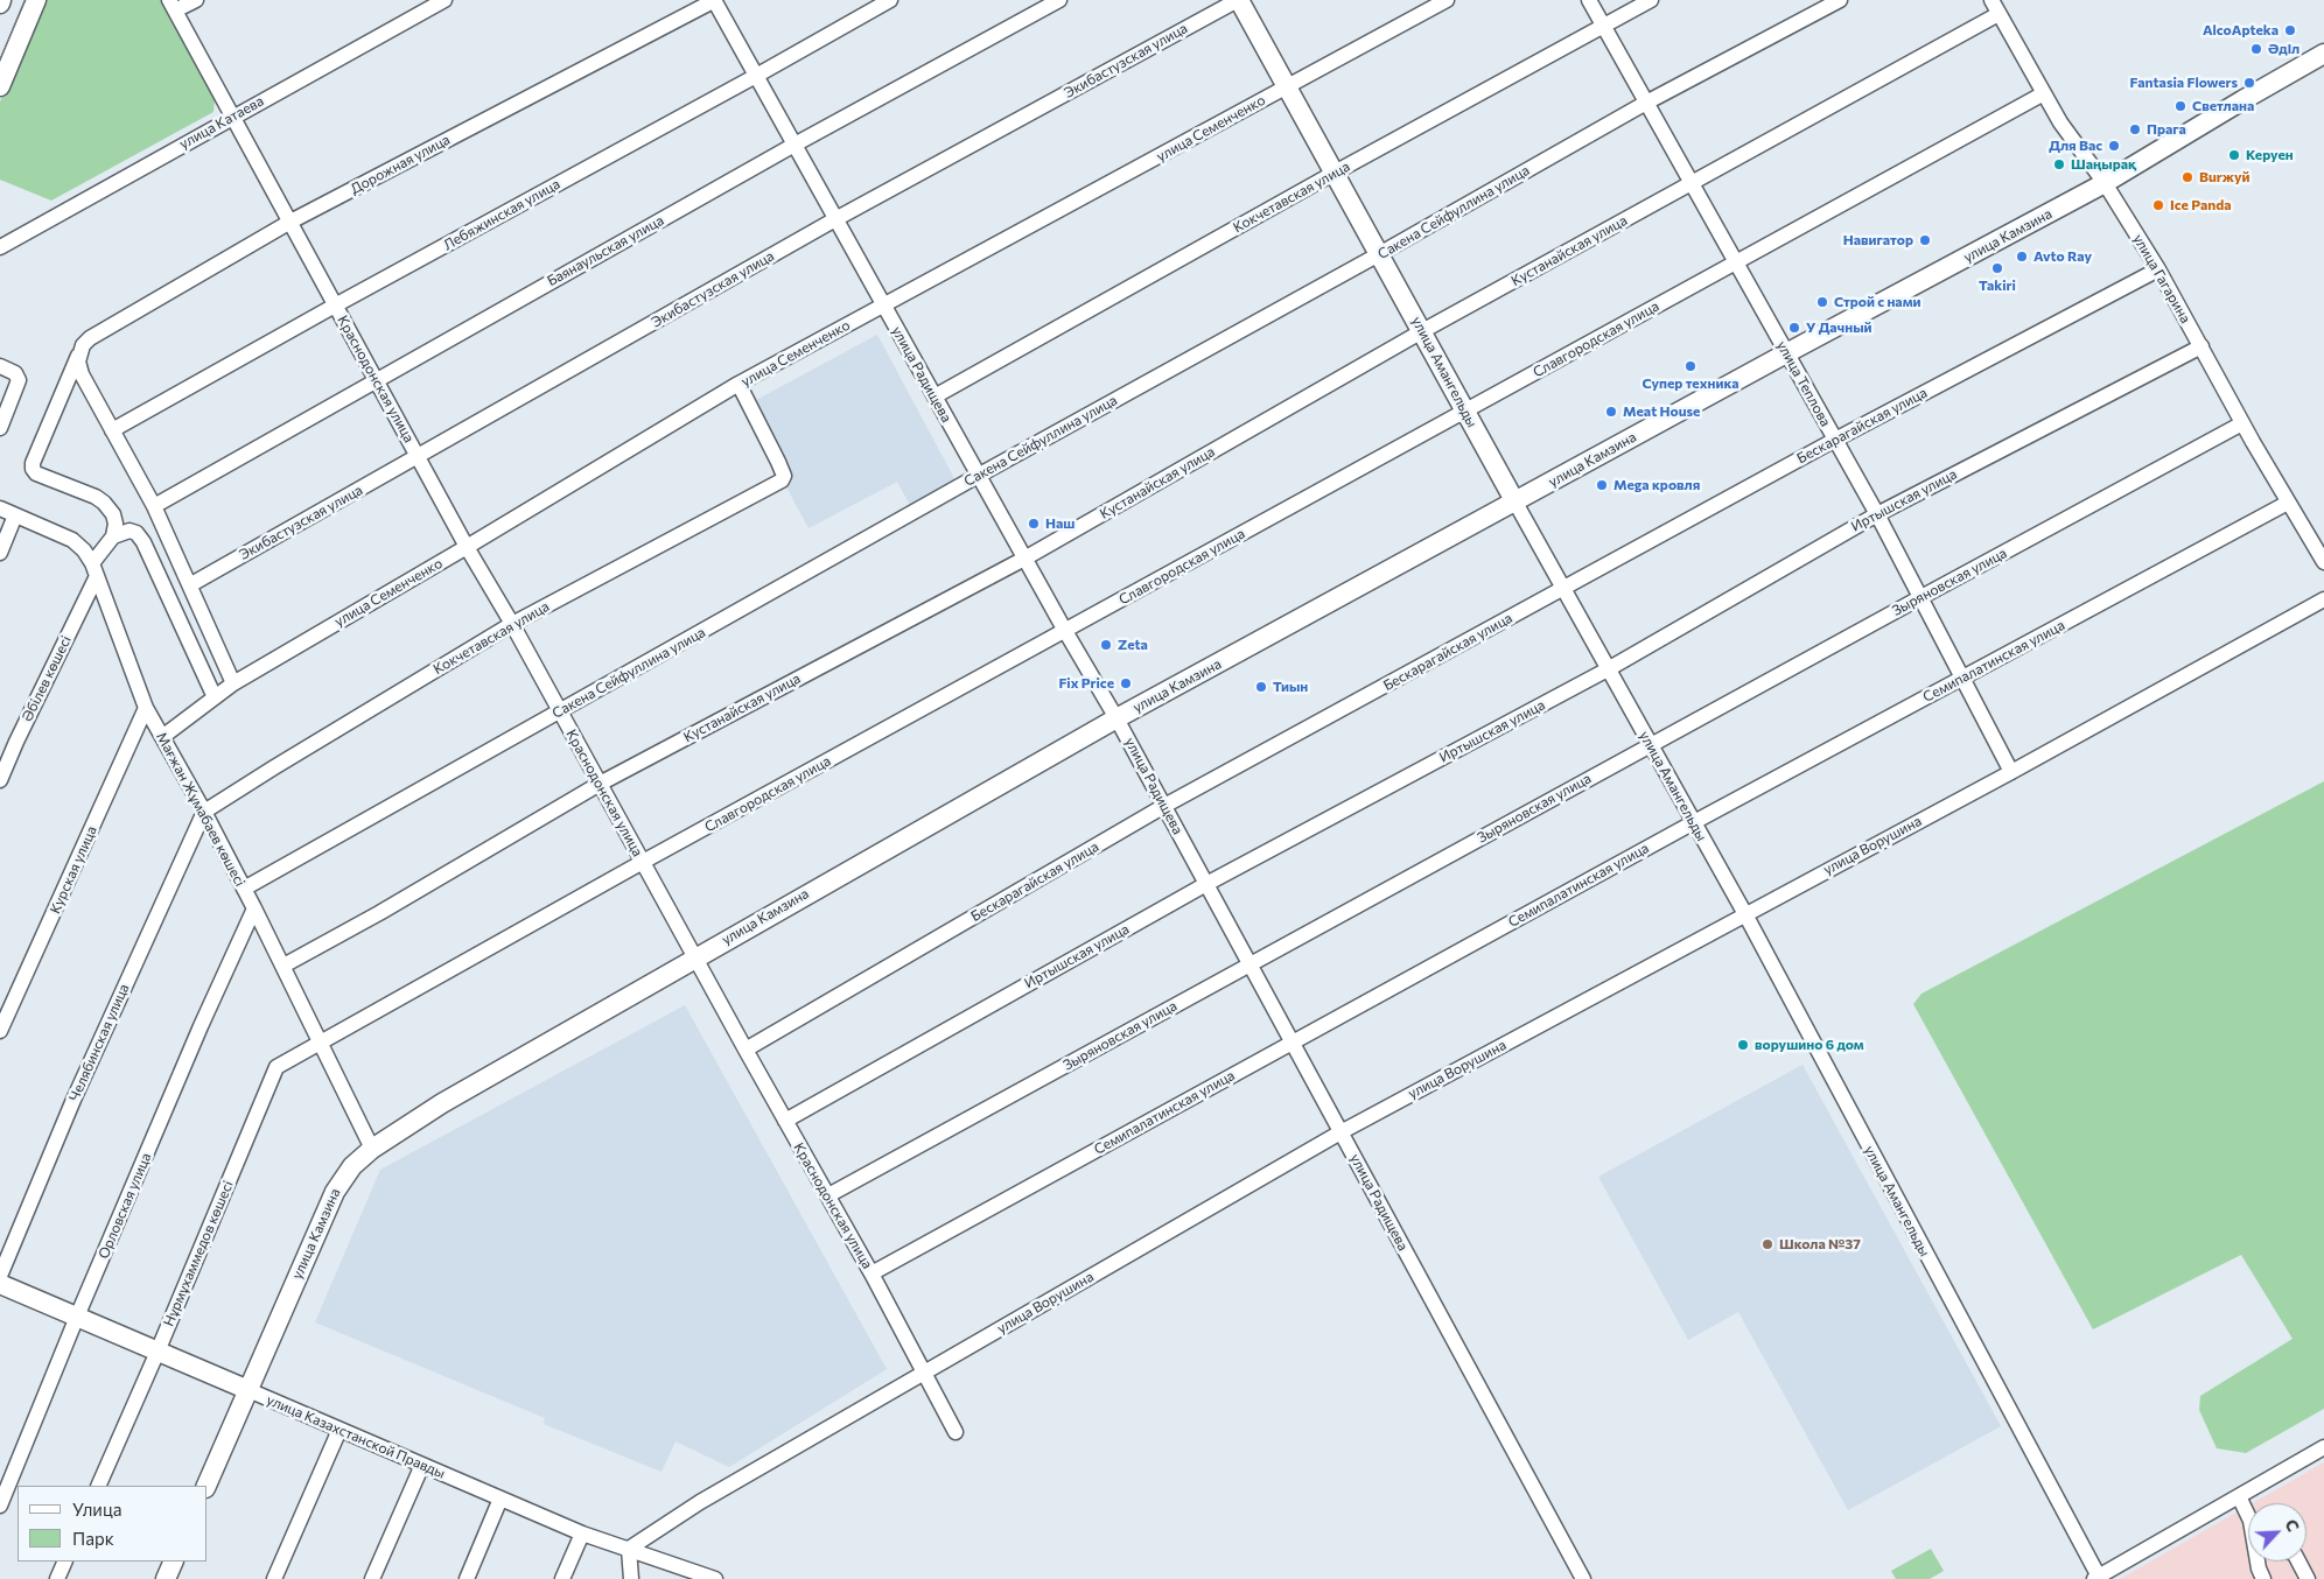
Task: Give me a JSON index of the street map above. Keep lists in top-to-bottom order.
{
  "streets": {
    "main road": ["улица Камзина", "улица Амангельды", "улица Казахстанской Правды"],
    "street": [
      "Экибастузская улица",
      "улица Катаева",
      "улица Семенченко",
      "Дорожная улица",
      "Кокчетавская улица",
      "Сакена Сейфуллина улица",
      "Лебяжинская улица",
      "Баянаульская улица",
      "Кустанайская улица",
      "улица Гагарина",
      "Славгородская улица",
      "улица Радищева",
      "Краснодонская улица",
      "улица Теплова",
      "Бескарагайская улица",
      "Иртышская улица",
      "Зыряновская улица",
      "Семипалатинская улица",
      "Әбілев көшесі",
      "Мағжан Жұмабаев көшесі",
      "улица Ворушина",
      "Курская улица",
      "Челябинская улица",
      "Орловская улица",
      "Нұрмұхаммедов көшесі"
    ]
  },
  "crossings": [
    ["Экибастузская улица", "улица Амангельды"],
    ["Экибастузская улица", "улица Радищева"],
    ["Экибастузская улица", "Краснодонская улица"],
    ["улица Катаева", "Краснодонская улица"],
    ["улица Семенченко", "Кокчетавская улица"],
    ["улица Семенченко", "улица Амангельды"],
    ["улица Семенченко", "улица Радищева"],
    ["улица Семенченко", "Краснодонская улица"],
    ["улица Семенченко", "Мағжан Жұмабаев көшесі"],
    ["Дорожная улица", "улица Радищева"],
    ["Дорожная улица", "Краснодонская улица"],
    ["Кокчетавская улица", "улица Амангельды"],
    ["Кокчетавская улица", "улица Радищева"],
    ["Кокчетавская улица", "Краснодонская улица"],
    ["Кокчетавская улица", "улица Теплова"],
    ["Кокчетавская улица", "Мағжан Жұмабаев көшесі"],
    ["Кокчетавская улица", "Челябинская улица"],
    ["Сакена Сейфуллина улица", "улица Амангельды"],
    ["Сакена Сейфуллина улица", "улица Радищева"],
    ["Сакена Сейфуллина улица", "Краснодонская улица"],
    ["Сакена Сейфуллина улица", "улица Теплова"],
    ["Сакена Сейфуллина улица", "Мағжан Жұмабаев көшесі"],
    ["Лебяжинская улица", "улица Радищева"],
    ["Лебяжинская улица", "Краснодонская улица"],
    ["улица Камзина", "улица Гагарина"],
    ["улица Камзина", "улица Амангельды"],
    ["улица Камзина", "улица Радищева"],
    ["улица Камзина", "Краснодонская улица"],
    ["улица Камзина", "улица Теплова"],
    ["улица Камзина", "Мағжан Жұмабаев көшесі"],
    ["улица Камзина", "улица Казахстанской Правды"],
    ["Баянаульская улица", "улица Радищева"],
    ["Баянаульская улица", "Краснодонская улица"],
    ["Кустанайская улица", "улица Гагарина"],
    ["Кустанайская улица", "улица Амангельды"],
    ["Кустанайская улица", "улица Радищева"],
    ["Кустанайская улица", "Краснодонская улица"],
    ["Кустанайская улица", "улица Теплова"],
    ["Кустанайская улица", "Мағжан Жұмабаев көшесі"],
    ["улица Гагарина", "Славгородская улица"],
    ["улица Гагарина", "Бескарагайская улица"],
    ["улица Гагарина", "Иртышская улица"],
    ["улица Гагарина", "Зыряновская улица"],
    ["улица Гагарина", "Семипалатинская улица"],
    ["Славгородская улица", "улица Амангельды"],
    ["Славгородская улица", "улица Радищева"],
    ["Славгородская улица", "Краснодонская улица"],
    ["Славгородская улица", "улица Теплова"],
    ["Славгородская улица", "Мағжан Жұмабаев көшесі"],
    ["Славгородская улица", "Нұрмұхаммедов көшесі"],
    ["улица Амангельды", "Бескарагайская улица"],
    ["улица Амангельды", "Иртышская улица"],
    ["улица Амангельды", "Зыряновская улица"],
    ["улица Амангельды", "Семипалатинская улица"],
    ["улица Амангельды", "улица Ворушина"],
    ["улица Радищева", "Бескарагайская улица"],
    ["улица Радищева", "Иртышская улица"],
    ["улица Радищева", "Зыряновская улица"],
    ["улица Радищева", "Семипалатинская улица"],
    ["улица Радищева", "улица Ворушина"],
    ["Краснодонская улица", "Бескарагайская улица"],
    ["Краснодонская улица", "Иртышская улица"],
    ["Краснодонская улица", "Зыряновская улица"],
    ["Краснодонская улица", "Семипалатинская улица"],
    ["Краснодонская улица", "улица Ворушина"],
    ["улица Теплова", "Бескарагайская улица"],
    ["улица Теплова", "Иртышская улица"],
    ["улица Теплова", "Зыряновская улица"],
    ["улица Теплова", "Семипалатинская улица"],
    ["улица Теплова", "улица Ворушина"],
    ["Әбілев көшесі", "Мағжан Жұмабаев көшесі"],
    ["Мағжан Жұмабаев көшесі", "Курская улица"],
    ["Мағжан Жұмабаев көшесі", "Челябинская улица"],
    ["Мағжан Жұмабаев көшесі", "Орловская улица"],
    ["Мағжан Жұмабаев көшесі", "Нұрмұхаммедов көшесі"],
    ["улица Ворушина", "улица Казахстанской Правды"],
    ["Орловская улица", "улица Казахстанской Правды"],
    ["Нұрмұхаммедов көшесі", "улица Казахстанской Правды"]
  ],
  "places": [
    "AlcoApteka",
    "Әділ",
    "Fantasia Flowers",
    "Светлана",
    "Прага",
    "Для Вас",
    "Керуен",
    "Шаңырақ",
    "Burжуй",
    "Ice Panda",
    "Навигатор",
    "Avto Ray",
    "Takiri",
    "Строй с нами",
    "У Дачный",
    "Супер техника",
    "Meat House",
    "Mega кровля",
    "Наш",
    "Zeta",
    "Fix Price",
    "Тиын",
    "ворушино 6 дом",
    "Школа №37"
  ],
  "legend": ["Улица", "Парк"],
  "north": "top right"
}
